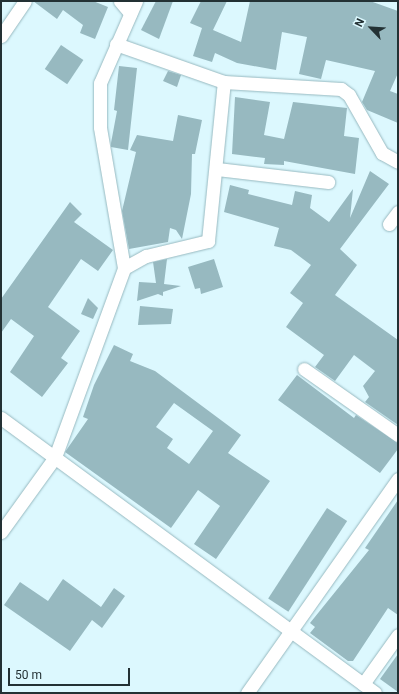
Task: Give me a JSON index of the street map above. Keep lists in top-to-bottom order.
{
  "scale_bar": "50 m",
  "north": "top left"
}
